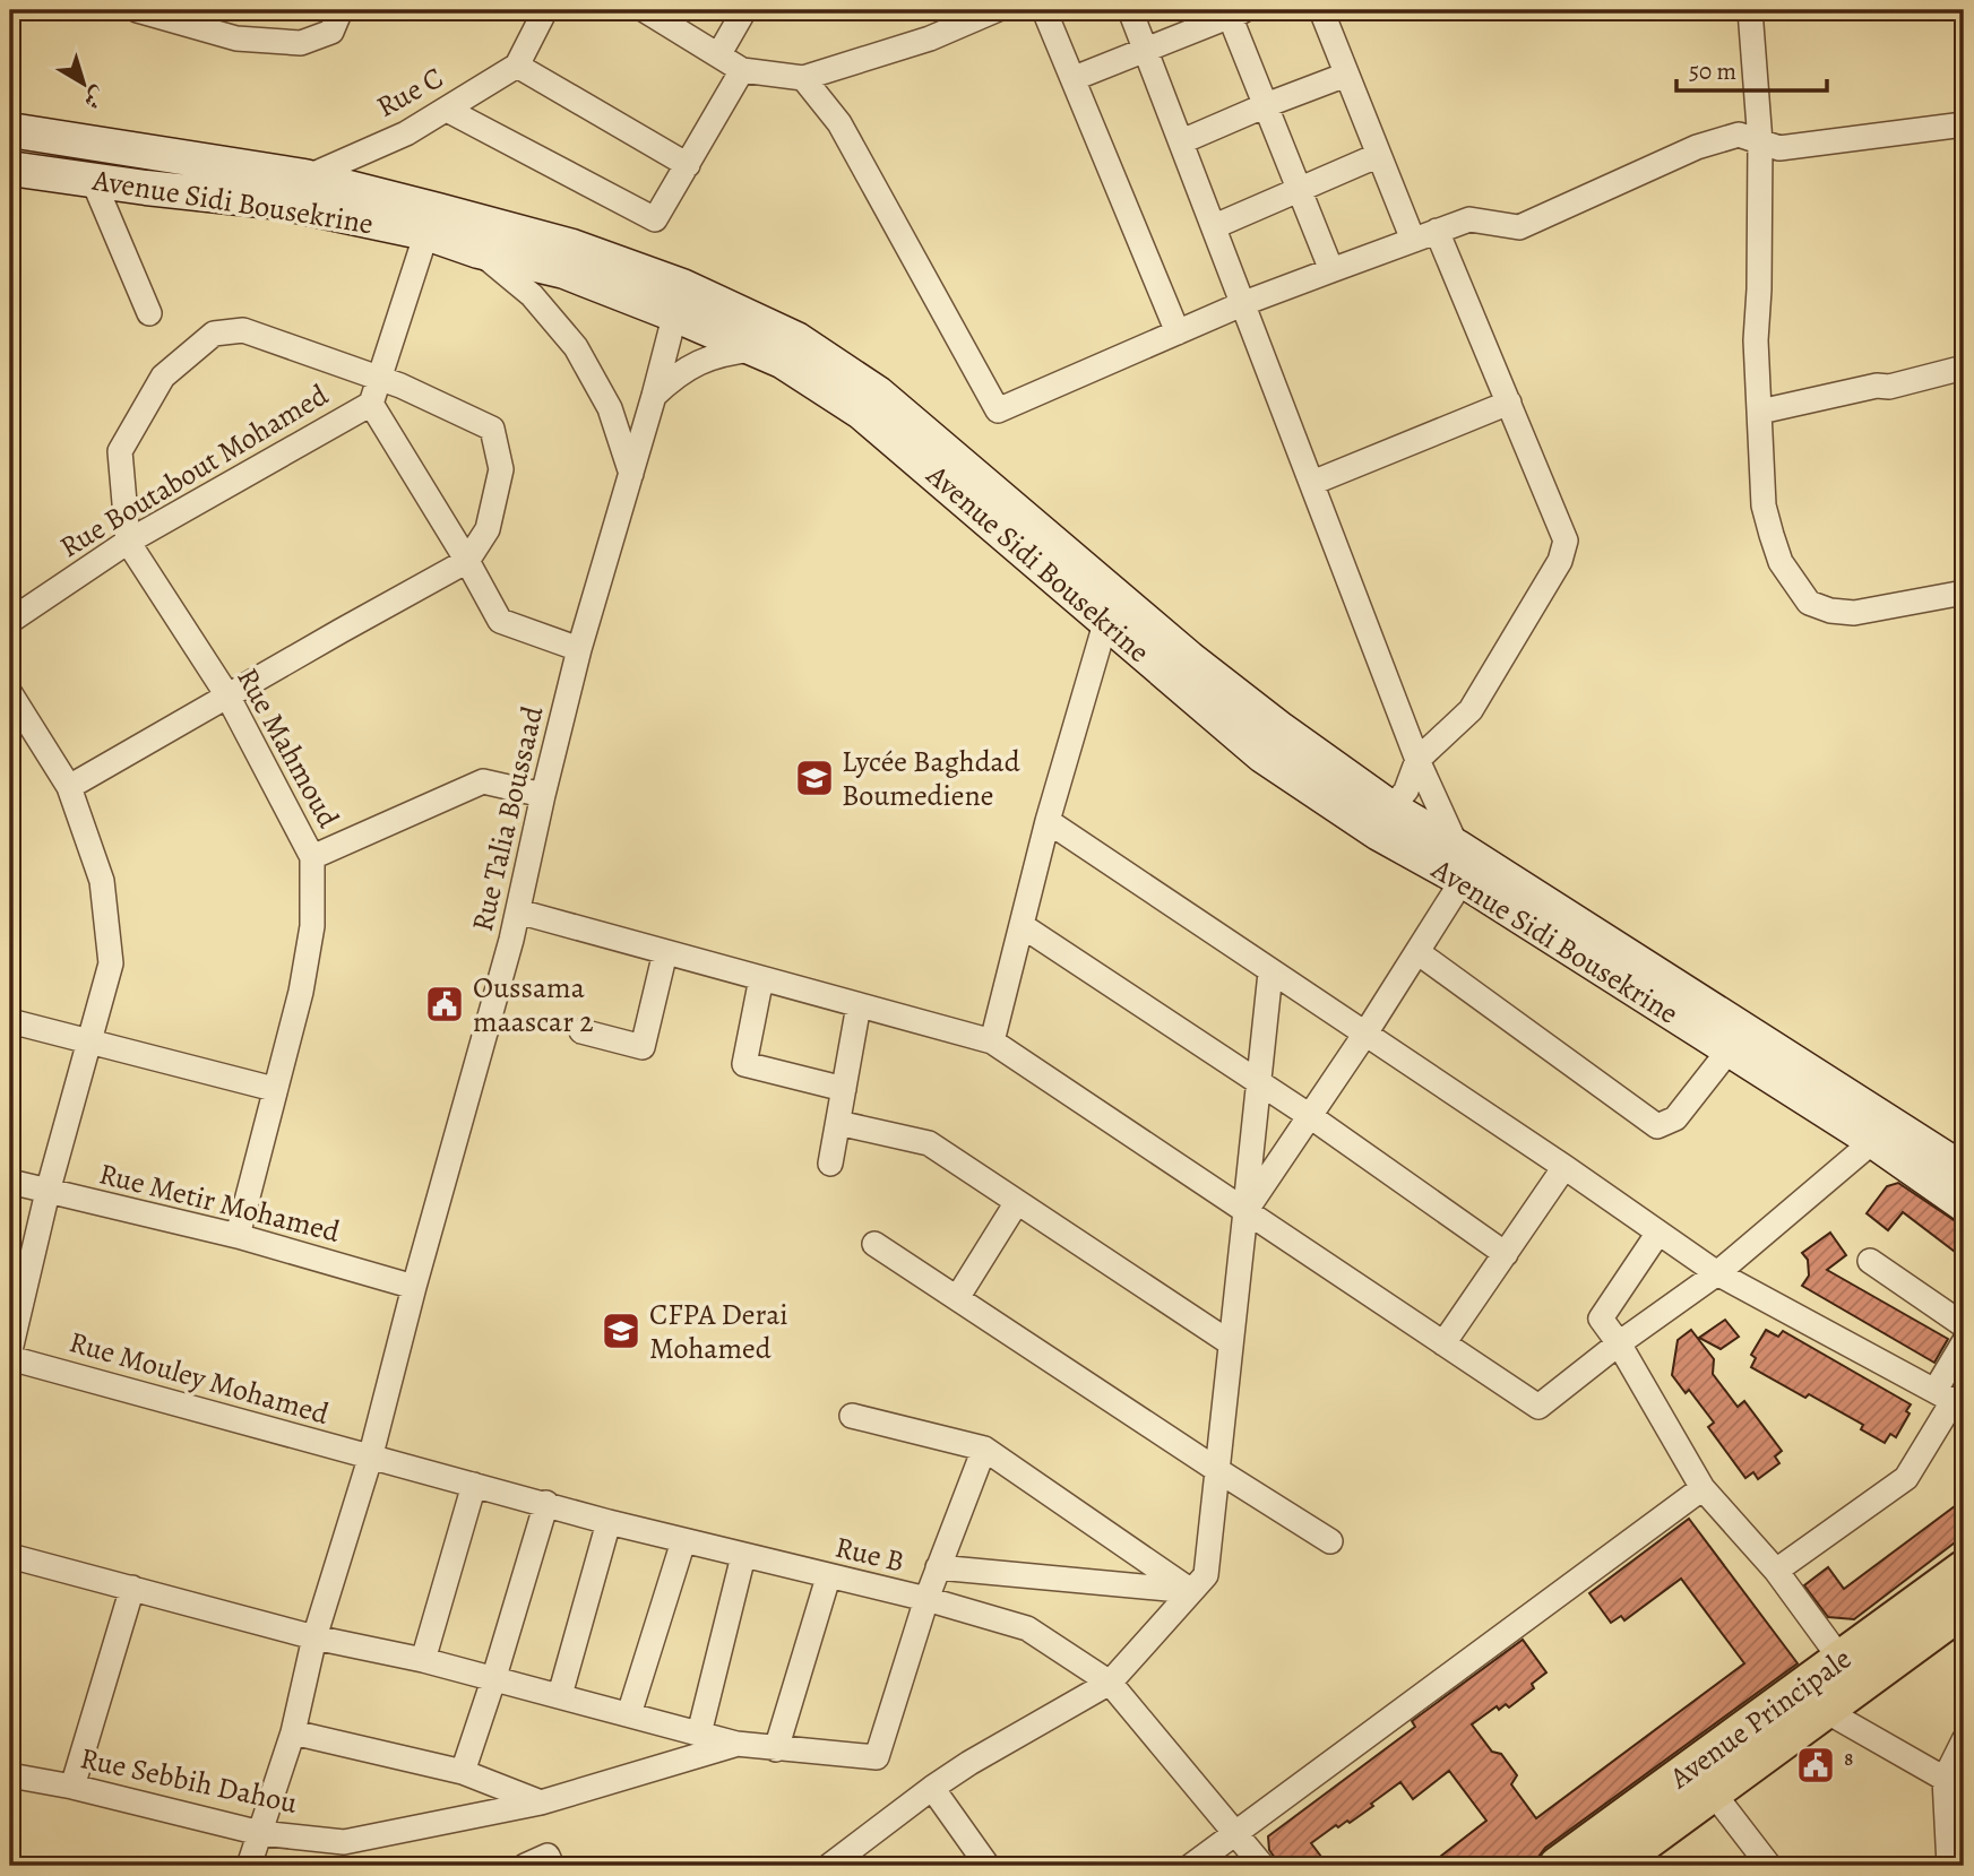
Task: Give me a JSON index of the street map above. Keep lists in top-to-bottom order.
{
  "streets": {
    "main road": ["Avenue Sidi Bousekrine", "Avenue Principale"],
    "street": [
      "Rue C",
      "Rue Boutabout Mohamed",
      "Rue Mahmoud",
      "Rue Talia Boussaad",
      "Rue Metir Mohamed",
      "Rue Mouley Mohamed",
      "Rue B",
      "Rue Sebbih Dahou"
    ]
  },
  "crossings": [
    ["Rue C", "Avenue Sidi Bousekrine"],
    ["Avenue Sidi Bousekrine", "Rue Talia Boussaad"],
    ["Rue Boutabout Mohamed", "Rue Mahmoud"],
    ["Rue Mahmoud", "Rue Metir Mohamed"],
    ["Rue Talia Boussaad", "Rue Metir Mohamed"],
    ["Rue Talia Boussaad", "Rue Mouley Mohamed"],
    ["Rue Talia Boussaad", "Rue B"],
    ["Rue Talia Boussaad", "Rue Sebbih Dahou"],
    ["Rue Mouley Mohamed", "Rue B"]
  ],
  "places": {
    "school or university": ["Lycée Baghdad Boumediene", "CFPA Derai Mohamed"],
    "public building": ["Oussama maascar 2", "⁸"]
  },
  "scale_bar": "50 m",
  "north": "bottom right"
}
